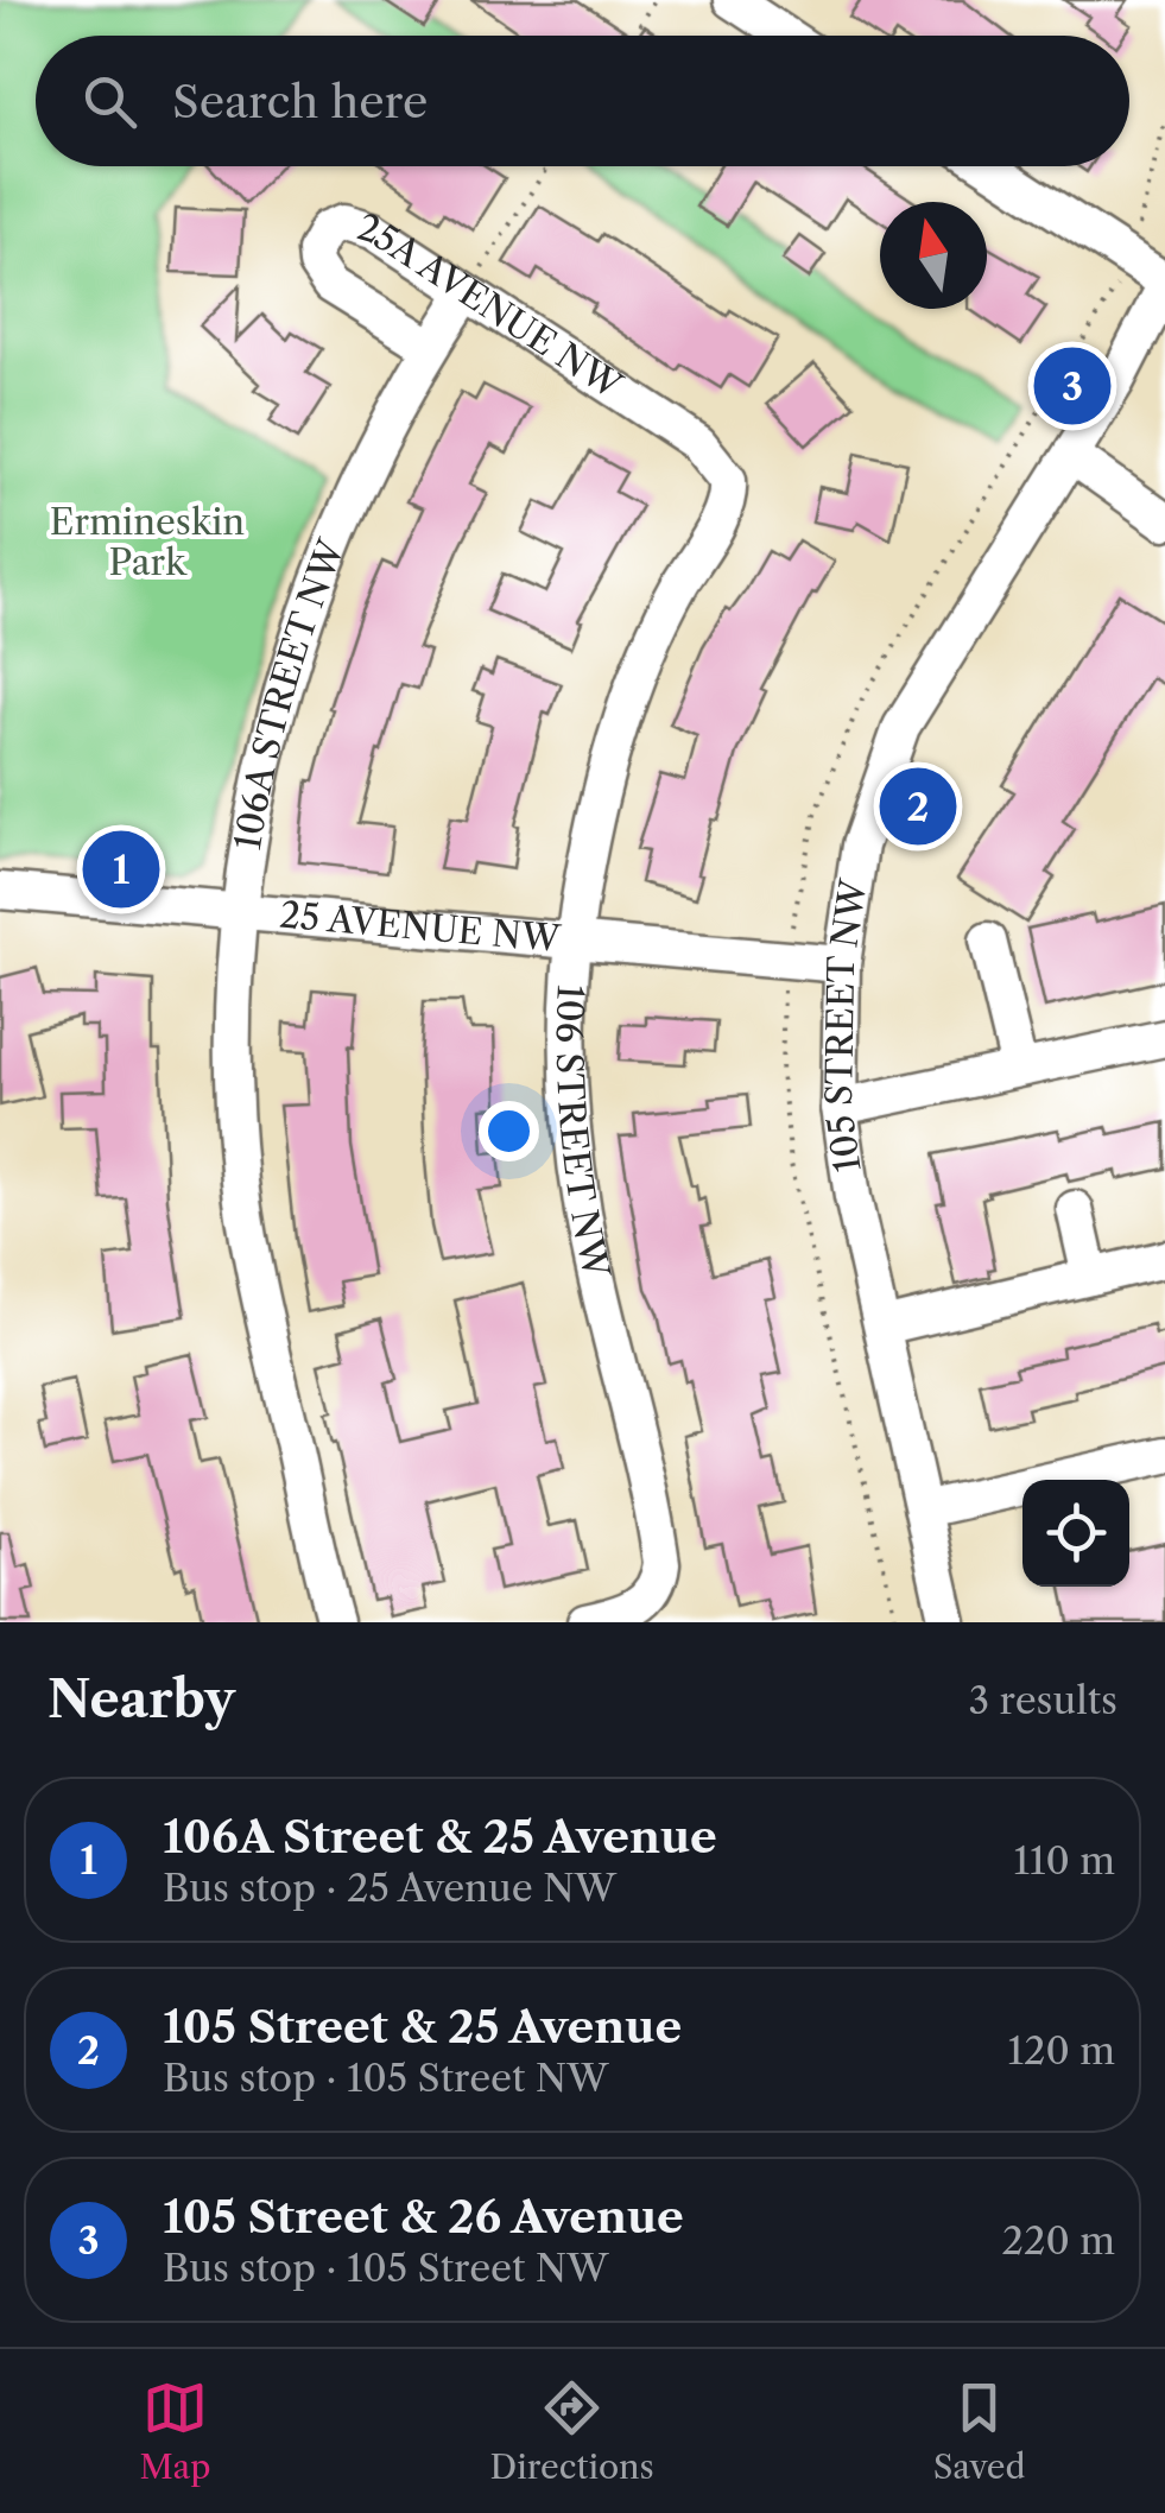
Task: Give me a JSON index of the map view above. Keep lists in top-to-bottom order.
{
  "streets": {
    "street": [
      "25A AVENUE NW",
      "106A STREET NW",
      "25 AVENUE NW",
      "105 STREET NW",
      "106 STREET NW"
    ]
  },
  "crossings": [
    ["25A AVENUE NW", "106A STREET NW"],
    ["25A AVENUE NW", "106 STREET NW"],
    ["106A STREET NW", "25 AVENUE NW"],
    ["25 AVENUE NW", "105 STREET NW"],
    ["25 AVENUE NW", "106 STREET NW"]
  ],
  "parks": ["Ermineskin Park"],
  "north": "top",
  "page": {
    "search": "Search here",
    "pins": ["3", "2", "1"],
    "heading": ["Nearby", "3 results"],
    "list": [
      {
        "mark": "1",
        "name": "106A Street & 25 Avenue",
        "note": "Bus stop · 25 Avenue NW",
        "value": "110 m"
      },
      {
        "mark": "2",
        "name": "105 Street & 25 Avenue",
        "note": "Bus stop · 105 Street NW",
        "value": "120 m"
      },
      {
        "mark": "3",
        "name": "105 Street & 26 Avenue",
        "note": "Bus stop · 105 Street NW",
        "value": "220 m"
      }
    ],
    "nav": ["Map", "Directions", "Saved"]
  }
}
